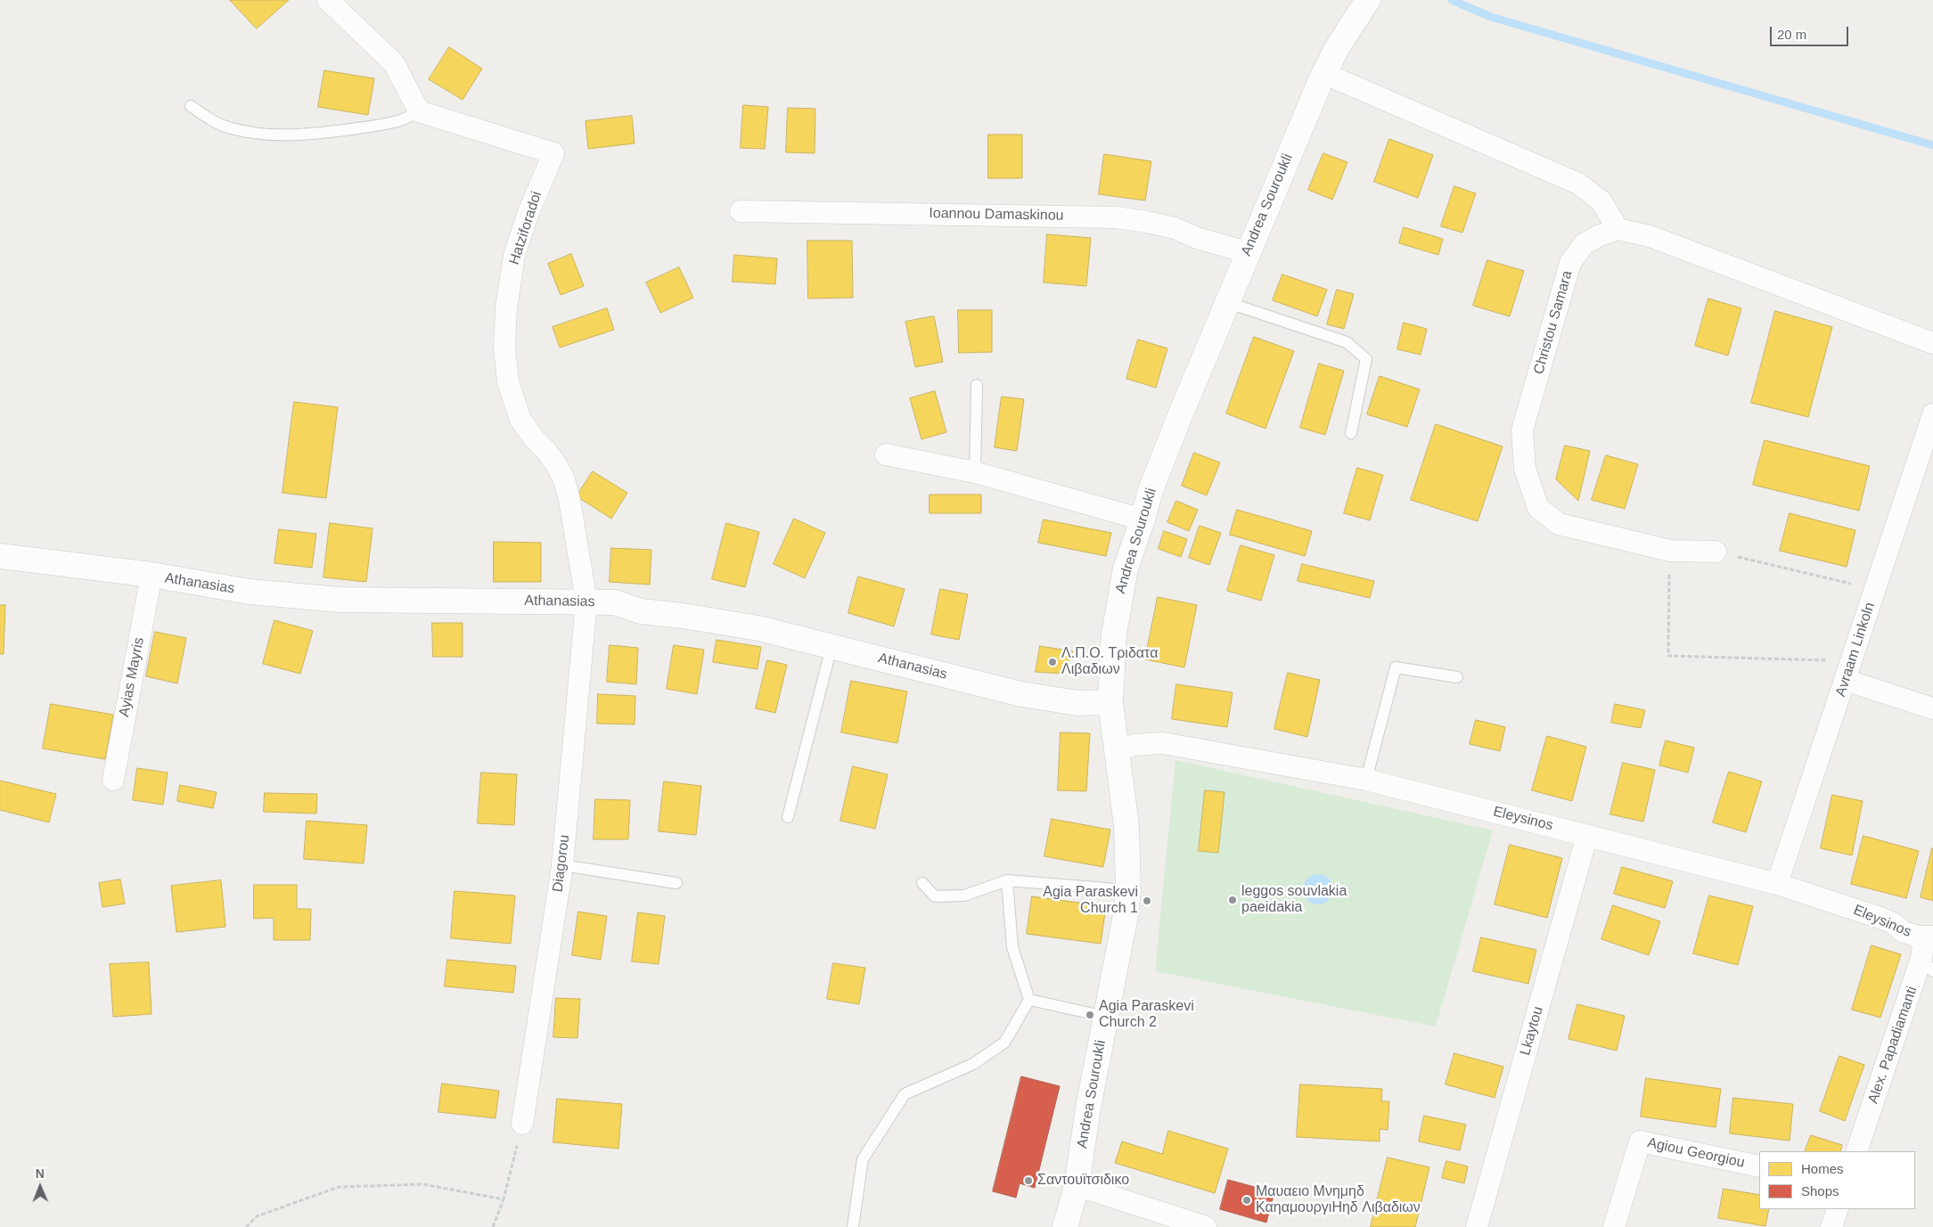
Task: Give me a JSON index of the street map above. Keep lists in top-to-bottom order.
{
  "streets": {
    "main road": ["Andrea Souroukli", "Athanasias"],
    "street": [
      "Ioannou Damaskinou",
      "Hatziforadoi",
      "Christou Samara",
      "Avraam Linkoln",
      "Ayias Mayris",
      "Eleysinos",
      "Diagorou",
      "Lkaytou",
      "Alex. Papadiamanti",
      "Agiou Georgiou"
    ]
  },
  "crossings": [
    ["Andrea Souroukli", "Ioannou Damaskinou"],
    ["Andrea Souroukli", "Athanasias"],
    ["Andrea Souroukli", "Eleysinos"],
    ["Hatziforadoi", "Athanasias"],
    ["Hatziforadoi", "Diagorou"],
    ["Athanasias", "Ayias Mayris"],
    ["Athanasias", "Diagorou"],
    ["Avraam Linkoln", "Eleysinos"],
    ["Eleysinos", "Lkaytou"],
    ["Eleysinos", "Alex. Papadiamanti"]
  ],
  "places": [
    "Λ.Π.Ο. Τριδατα Λιβαδιων",
    "leggos souvlakia paeidakia",
    "Agia Paraskevi Church 1",
    "Agia Paraskevi Church 2",
    "Σαντουϊτσιδικο",
    "Μαυαειο Μνημηδ ΚαηαμουργιΗηδ Λιβαδιων"
  ],
  "legend": ["Homes", "Shops"],
  "scale_bar": "20 m",
  "north": "top"
}
